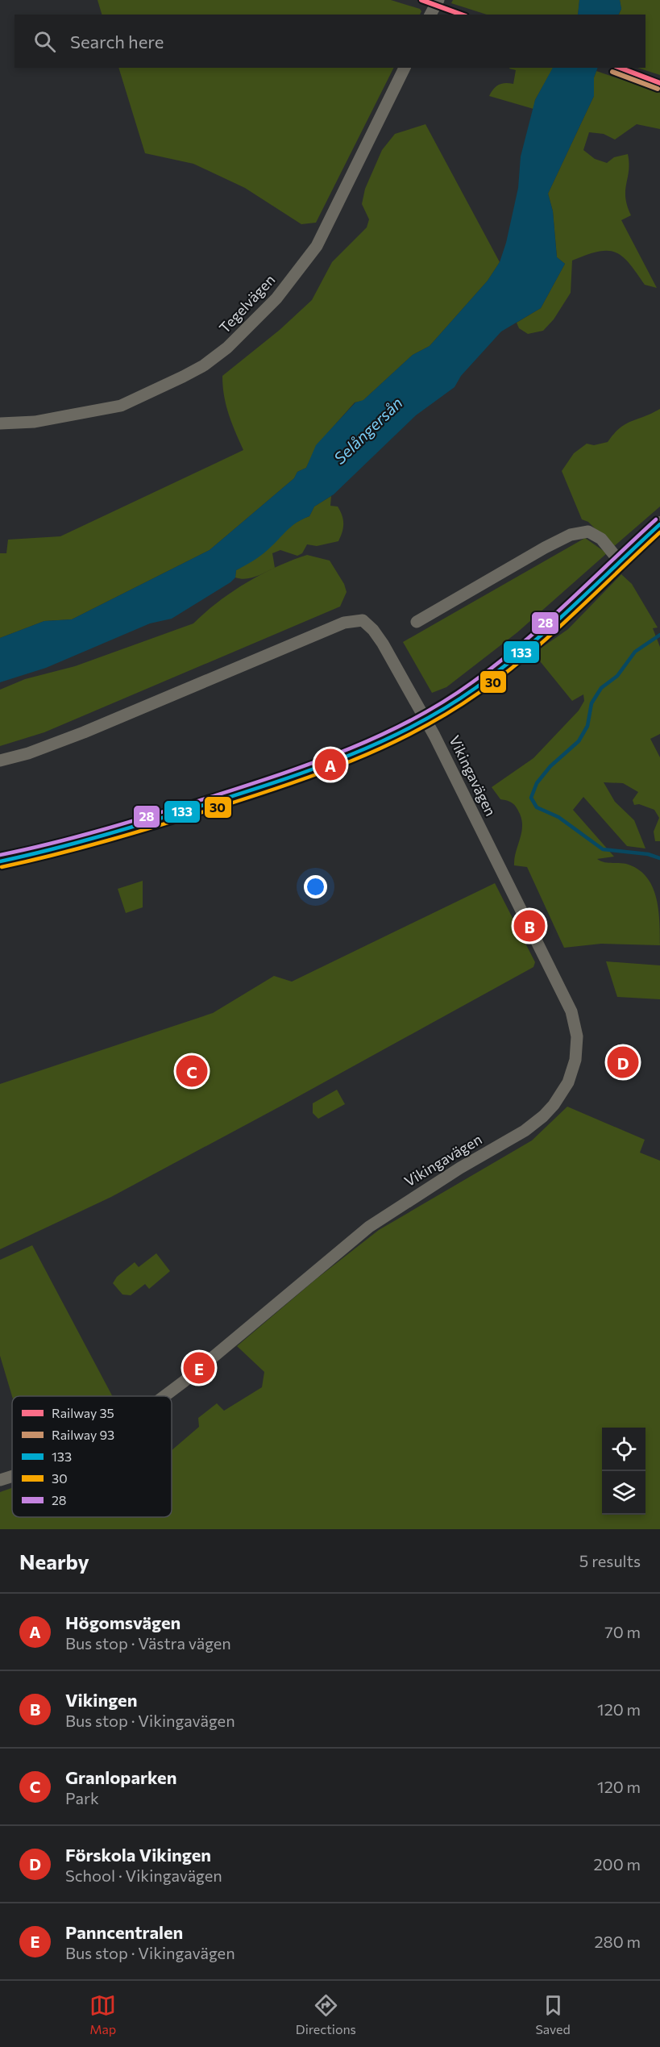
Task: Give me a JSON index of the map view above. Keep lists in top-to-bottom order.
{
  "streets": {
    "street": ["Tegelvägen", "Vikingavägen"]
  },
  "water": ["Selångersån"],
  "lines": [
    "rail line 35",
    "rail line 93",
    "transit line 28",
    "transit line 133",
    "transit line 30"
  ],
  "legend": [
    "Railway 35",
    "Railway 93",
    "133",
    "30",
    "28"
  ],
  "page": {
    "search": "Search here",
    "pins": [
      "A",
      "B",
      "D",
      "C",
      "E"
    ],
    "heading": ["Nearby", "5 results"],
    "list": [
      {
        "mark": "A",
        "name": "Högomsvägen",
        "note": "Bus stop · Västra vägen",
        "value": "70 m"
      },
      {
        "mark": "B",
        "name": "Vikingen",
        "note": "Bus stop · Vikingavägen",
        "value": "120 m"
      },
      {
        "mark": "C",
        "name": "Granloparken",
        "note": "Park",
        "value": "120 m"
      },
      {
        "mark": "D",
        "name": "Förskola Vikingen",
        "note": "School · Vikingavägen",
        "value": "200 m"
      },
      {
        "mark": "E",
        "name": "Panncentralen",
        "note": "Bus stop · Vikingavägen",
        "value": "280 m"
      }
    ],
    "nav": ["Map", "Directions", "Saved"]
  }
}
